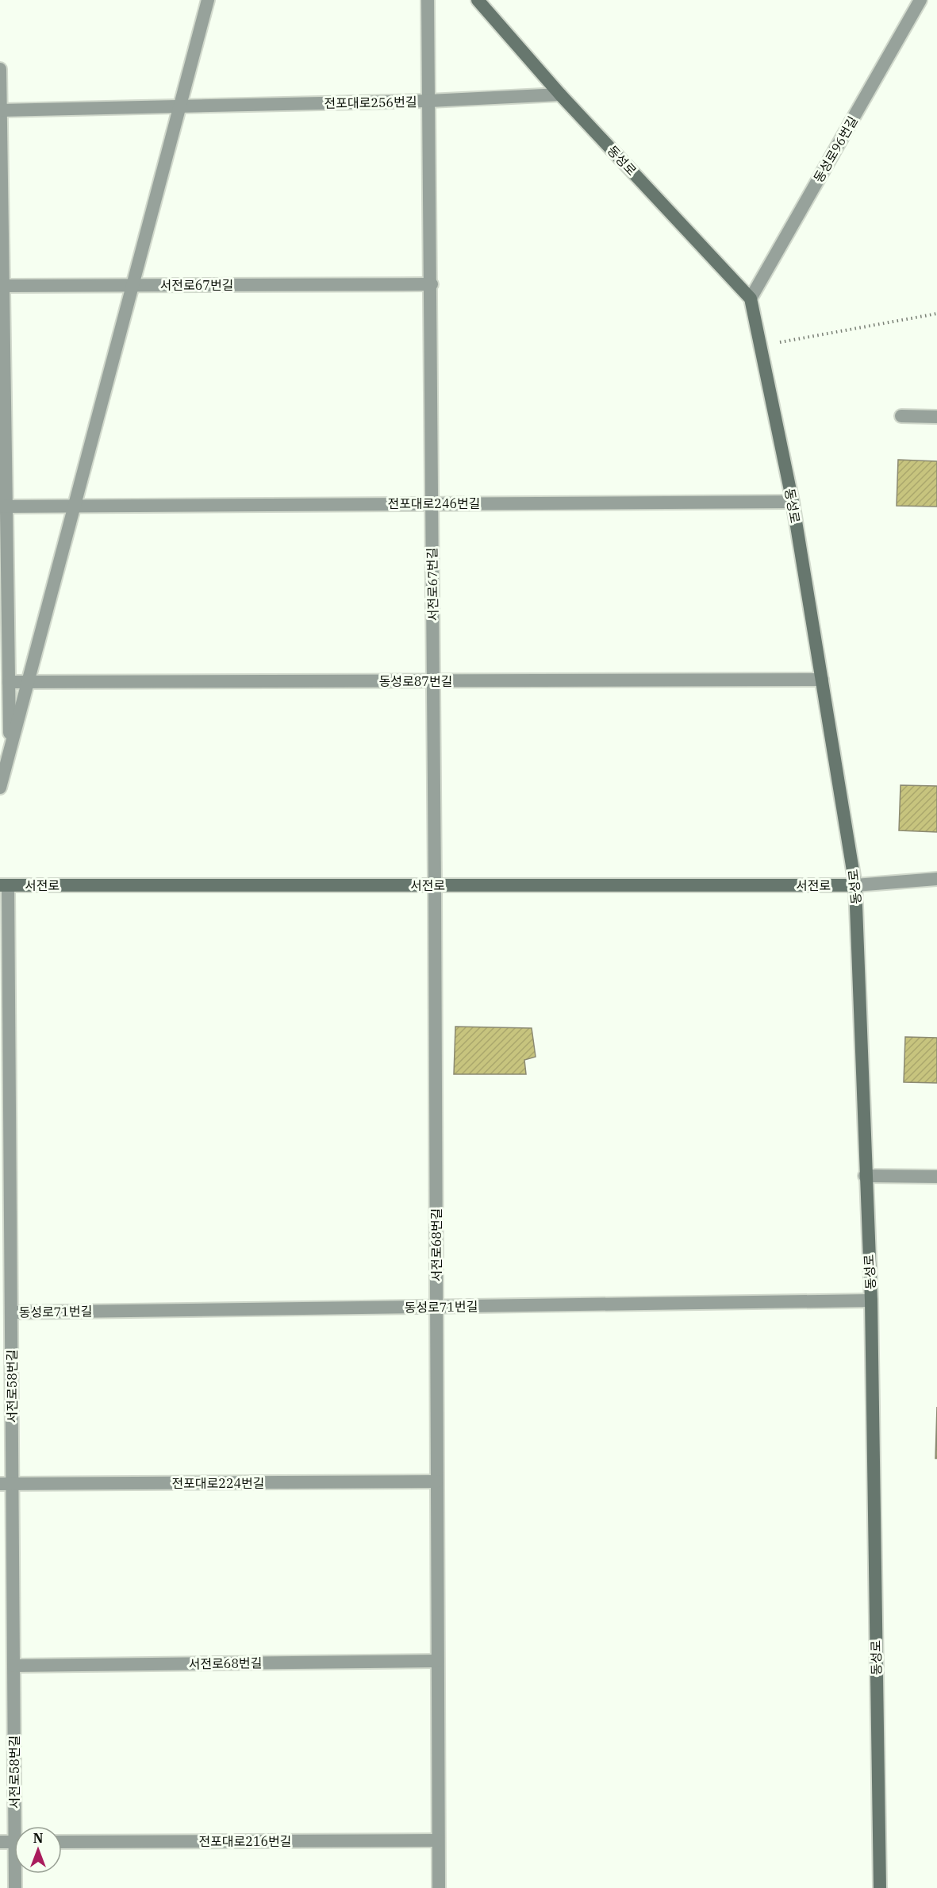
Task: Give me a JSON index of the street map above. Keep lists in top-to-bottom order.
{
  "streets": {
    "main road": ["동성로", "서전로"],
    "street": [
      "전포대로256번길",
      "동성로96번길",
      "서전로67번길",
      "전포대로246번길",
      "동성로87번길",
      "서전로68번길",
      "동성로71번길",
      "서전로58번길",
      "전포대로224번길",
      "전포대로216번길"
    ]
  },
  "crossings": [
    ["전포대로256번길", "동성로"],
    ["전포대로256번길", "서전로67번길"],
    ["동성로96번길", "동성로"],
    ["동성로", "전포대로246번길"],
    ["동성로", "동성로87번길"],
    ["동성로", "서전로"],
    ["동성로", "동성로71번길"],
    ["서전로67번길", "전포대로246번길"],
    ["서전로67번길", "동성로87번길"],
    ["서전로67번길", "서전로"],
    ["서전로67번길", "서전로68번길"],
    ["서전로", "서전로68번길"],
    ["서전로", "서전로58번길"],
    ["서전로68번길", "동성로71번길"],
    ["서전로68번길", "서전로58번길"],
    ["서전로68번길", "전포대로224번길"],
    ["서전로68번길", "전포대로216번길"],
    ["동성로71번길", "서전로58번길"],
    ["서전로58번길", "전포대로224번길"]
  ],
  "north": "top"
}
